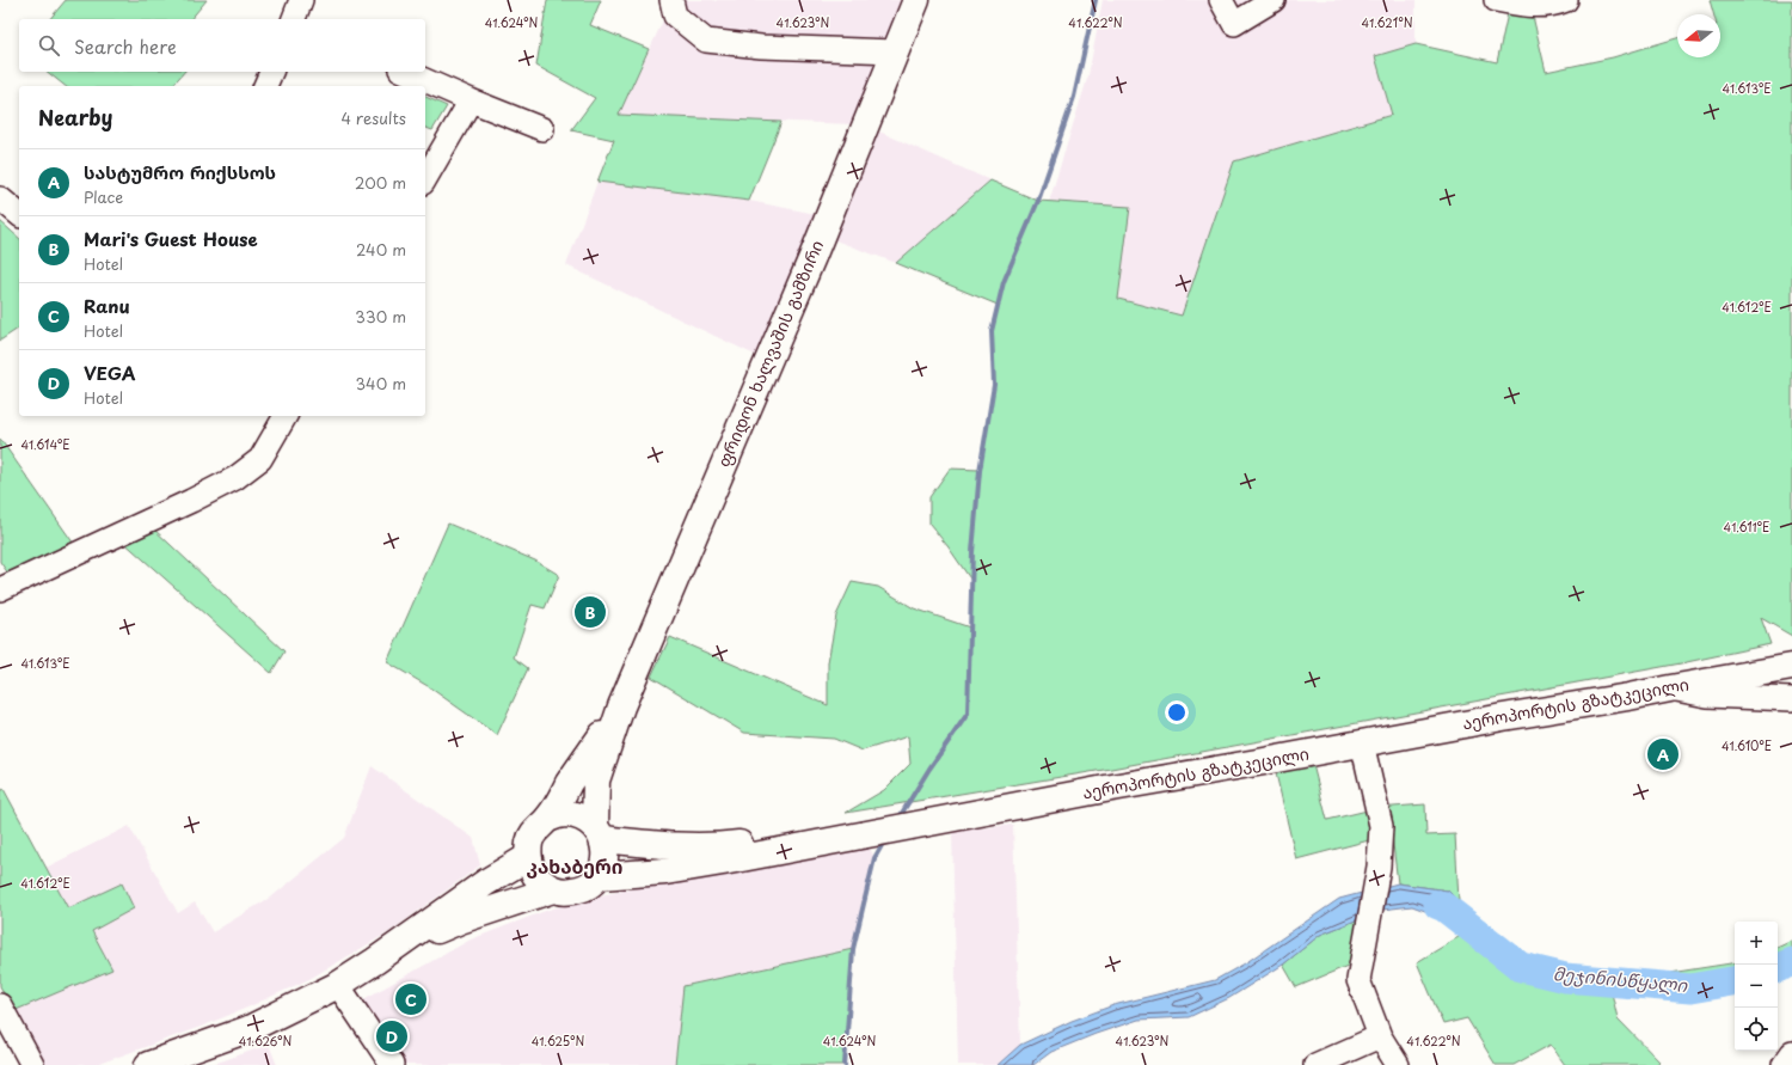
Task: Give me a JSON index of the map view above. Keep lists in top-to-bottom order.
{
  "streets": {
    "main road": ["ფრიდონ ხალვაშის გამზირი", "აეროპორტის გზატკეცილი"]
  },
  "districts": ["კახაბერი"],
  "water": ["მეჯინისწყალი"],
  "north": "left",
  "page": {
    "search": "Search here",
    "heading": ["Nearby", "4 results"],
    "list": [
      {
        "mark": "A",
        "name": "სასტუმრო რიქსსოს",
        "note": "Place",
        "value": "200 m"
      },
      {
        "mark": "B",
        "name": "Mari's Guest House",
        "note": "Hotel",
        "value": "240 m"
      },
      {
        "mark": "C",
        "name": "Ranu",
        "note": "Hotel",
        "value": "330 m"
      },
      {
        "mark": "D",
        "name": "VEGA",
        "note": "Hotel",
        "value": "340 m"
      }
    ],
    "pins": [
      "B",
      "A",
      "C",
      "D"
    ],
    "map_buttons": ["+", "−"]
  },
  "coordinates": [
    "41.624°N",
    "41.623°N",
    "41.622°N",
    "41.621°N",
    "41.613°E",
    "41.612°E",
    "41.614°E",
    "41.611°E",
    "41.610°E",
    "41.626°N",
    "41.625°N"
  ]
}
